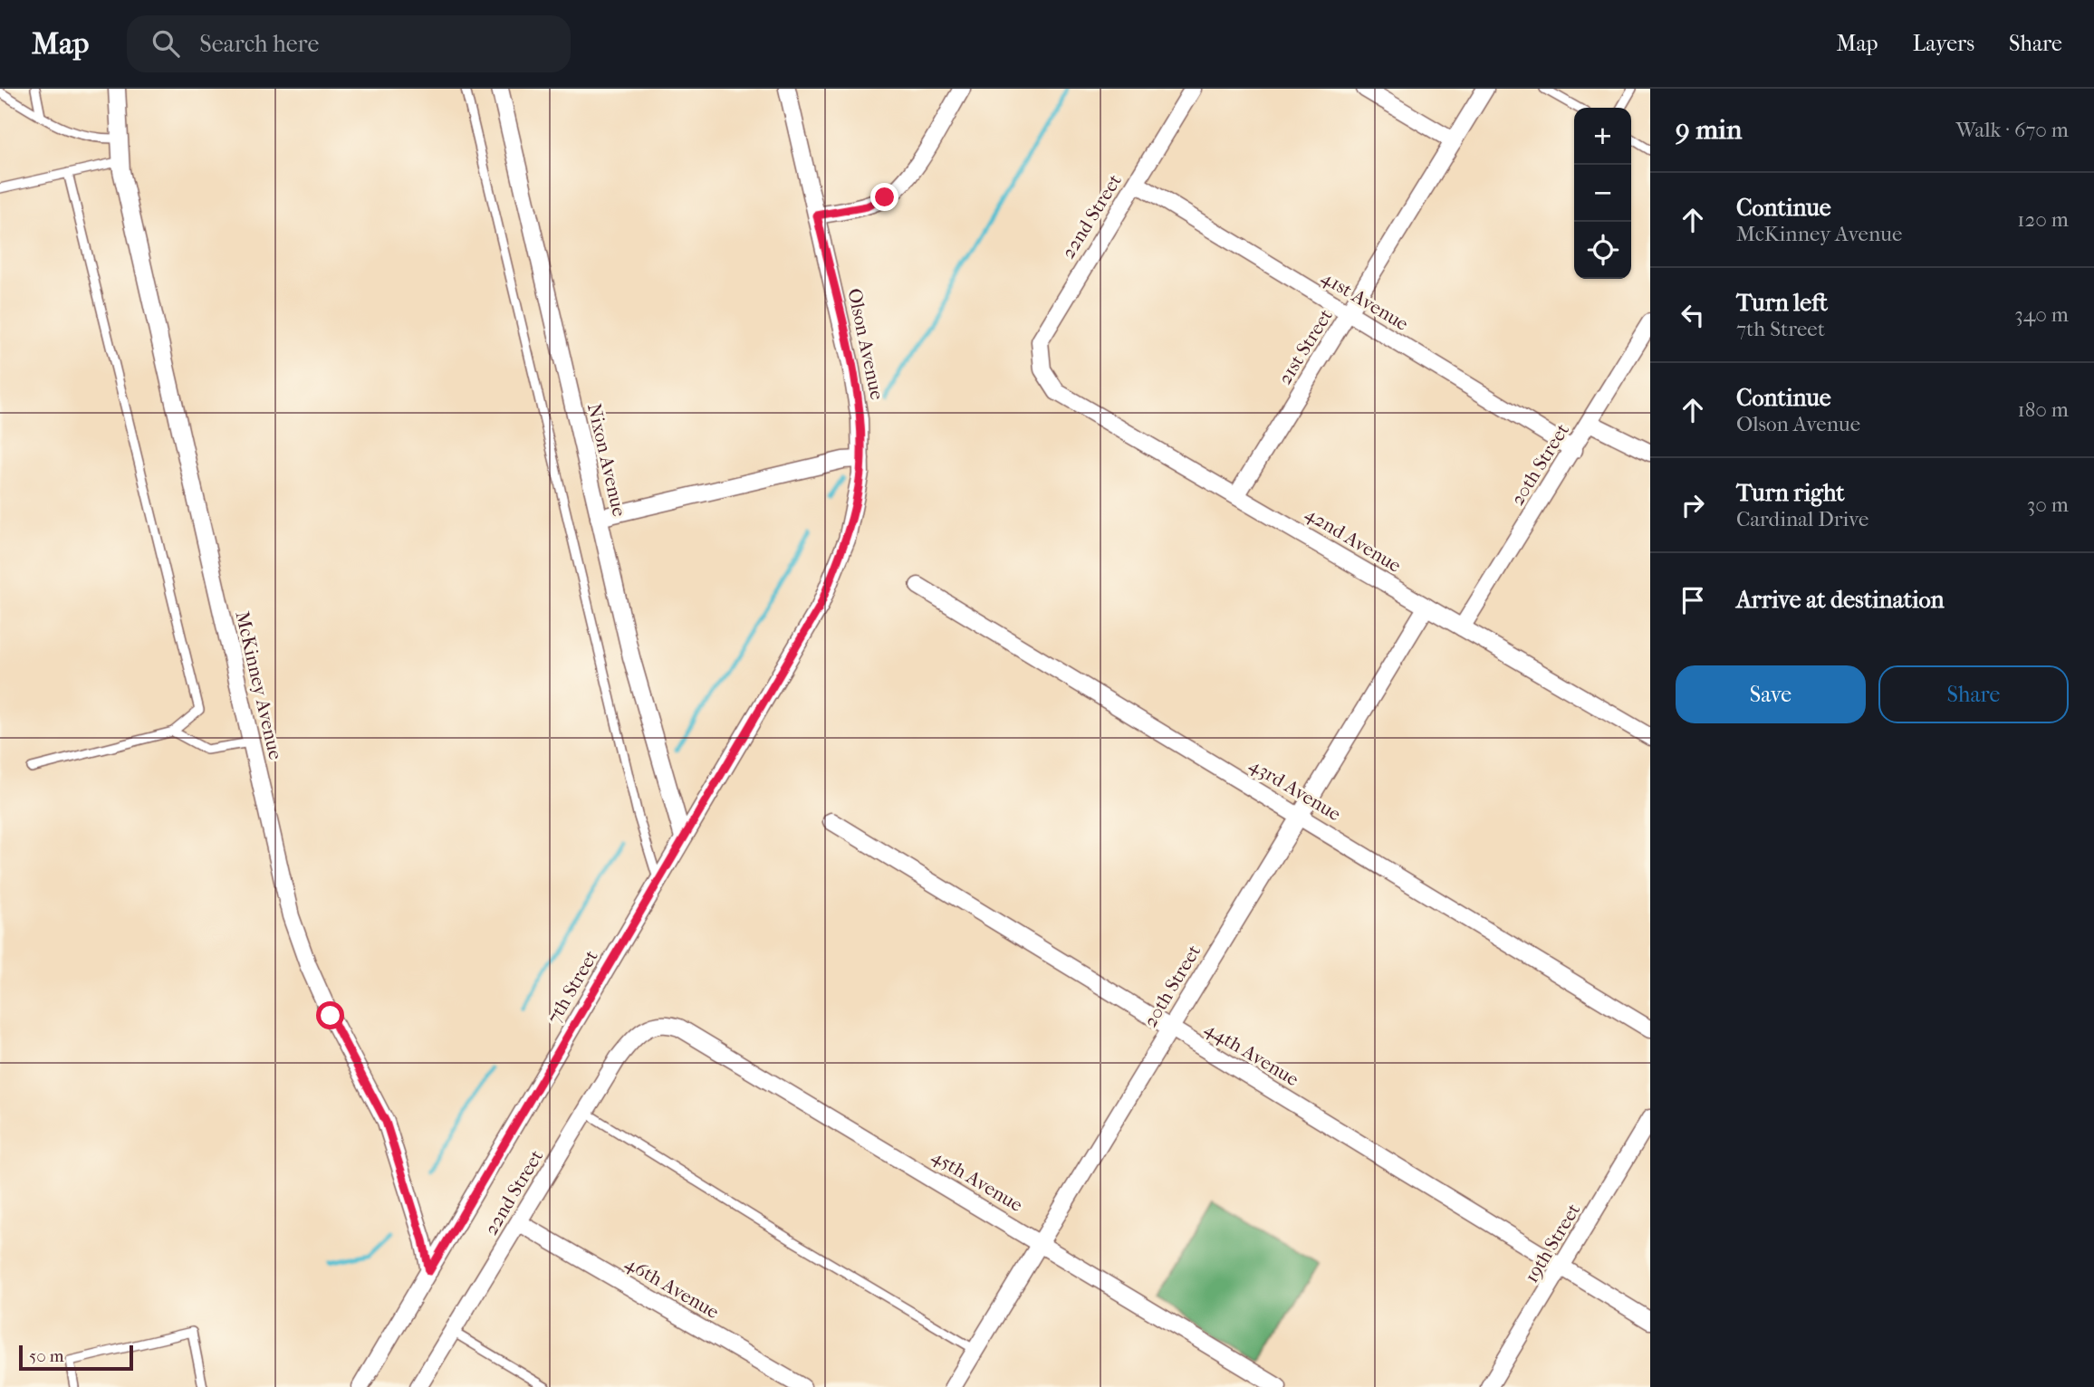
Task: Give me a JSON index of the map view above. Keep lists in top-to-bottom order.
{
  "streets": {
    "street": [
      "22nd Street",
      "41st Avenue",
      "Olson Avenue",
      "21st Street",
      "Nixon Avenue",
      "20th Street",
      "42nd Avenue",
      "McKinney Avenue",
      "43rd Avenue",
      "7th Street",
      "44th Avenue",
      "45th Avenue",
      "19th Street",
      "46th Avenue"
    ]
  },
  "crossings": [
    ["22nd Street", "41st Avenue"],
    ["22nd Street", "42nd Avenue"],
    ["22nd Street", "45th Avenue"],
    ["22nd Street", "46th Avenue"],
    ["41st Avenue", "21st Street"],
    ["41st Avenue", "20th Street"],
    ["Olson Avenue", "7th Street"],
    ["21st Street", "42nd Avenue"],
    ["Nixon Avenue", "7th Street"],
    ["20th Street", "42nd Avenue"],
    ["20th Street", "43rd Avenue"],
    ["20th Street", "44th Avenue"],
    ["20th Street", "45th Avenue"],
    ["McKinney Avenue", "7th Street"],
    ["44th Avenue", "19th Street"]
  ],
  "scale_bar": "50 m",
  "page": {
    "header": "Map",
    "search": "Search here",
    "nav": ["Map", "Layers", "Share"],
    "heading": ["9 min", "Walk · 670 m"],
    "map_buttons": ["+", "−"],
    "list": [
      ["Continue", "McKinney Avenue", "120 m"],
      ["Turn left", "7th Street", "340 m"],
      ["Continue", "Olson Avenue", "180 m"],
      ["Turn right", "Cardinal Drive", "30 m"],
      "Arrive at destination"
    ],
    "buttons": ["Save", "Share"],
    "scale": "50 m"
  }
}
